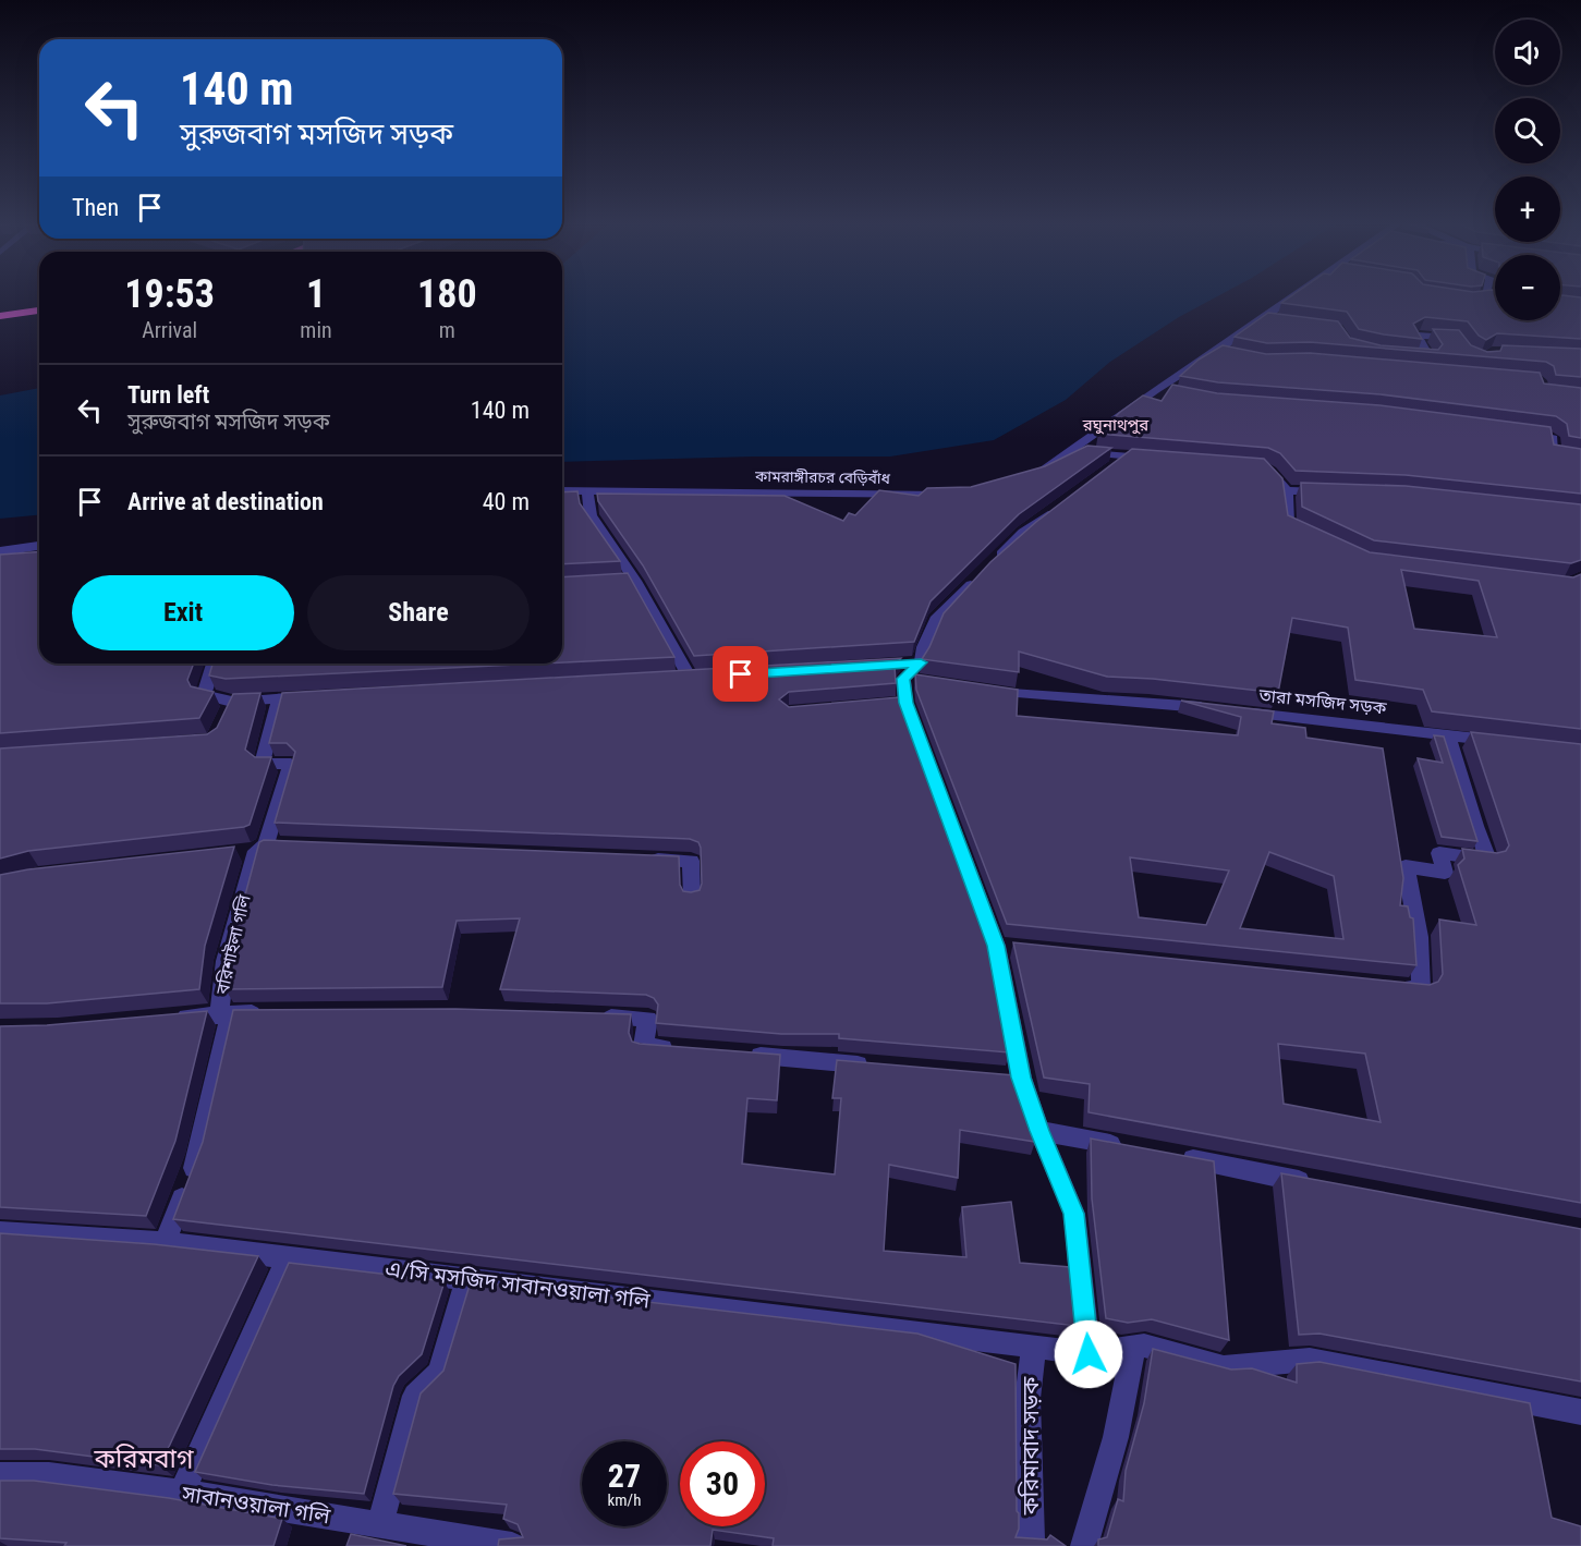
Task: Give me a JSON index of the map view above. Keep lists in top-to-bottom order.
{
  "streets": {
    "street": [
      "কামরাঙ্গীরচর বেড়িবাঁধ",
      "তারা মসজিদ সড়ক",
      "বরিশাইলা গলি",
      "এ/সি মসজিদ সাবানওয়ালা গলি",
      "করিমাবাদ সড়ক",
      "সাবানওয়ালা গলি"
    ]
  },
  "crossings": [
    ["এ/সি মসজিদ সাবানওয়ালা গলি", "করিমাবাদ সড়ক"]
  ],
  "districts": ["রঘুনাথপুর", "করিমবাগ"],
  "page": {
    "map_buttons": ["+", "−"],
    "turn": ["140 m", "সুরুজবাগ মসজিদ সড়ক"],
    "then": "Then",
    "eta": [
      "19:53",
      "Arrival",
      "1",
      "min",
      "180",
      "m"
    ],
    "list": [
      {
        "name": "Turn left",
        "note": "সুরুজবাগ মসজিদ সড়ক",
        "value": "140 m"
      },
      {
        "name": "Arrive at destination",
        "value": "40 m"
      }
    ],
    "buttons": ["Exit", "Share"],
    "speed": "27 km/h",
    "limit": "30"
  }
}
